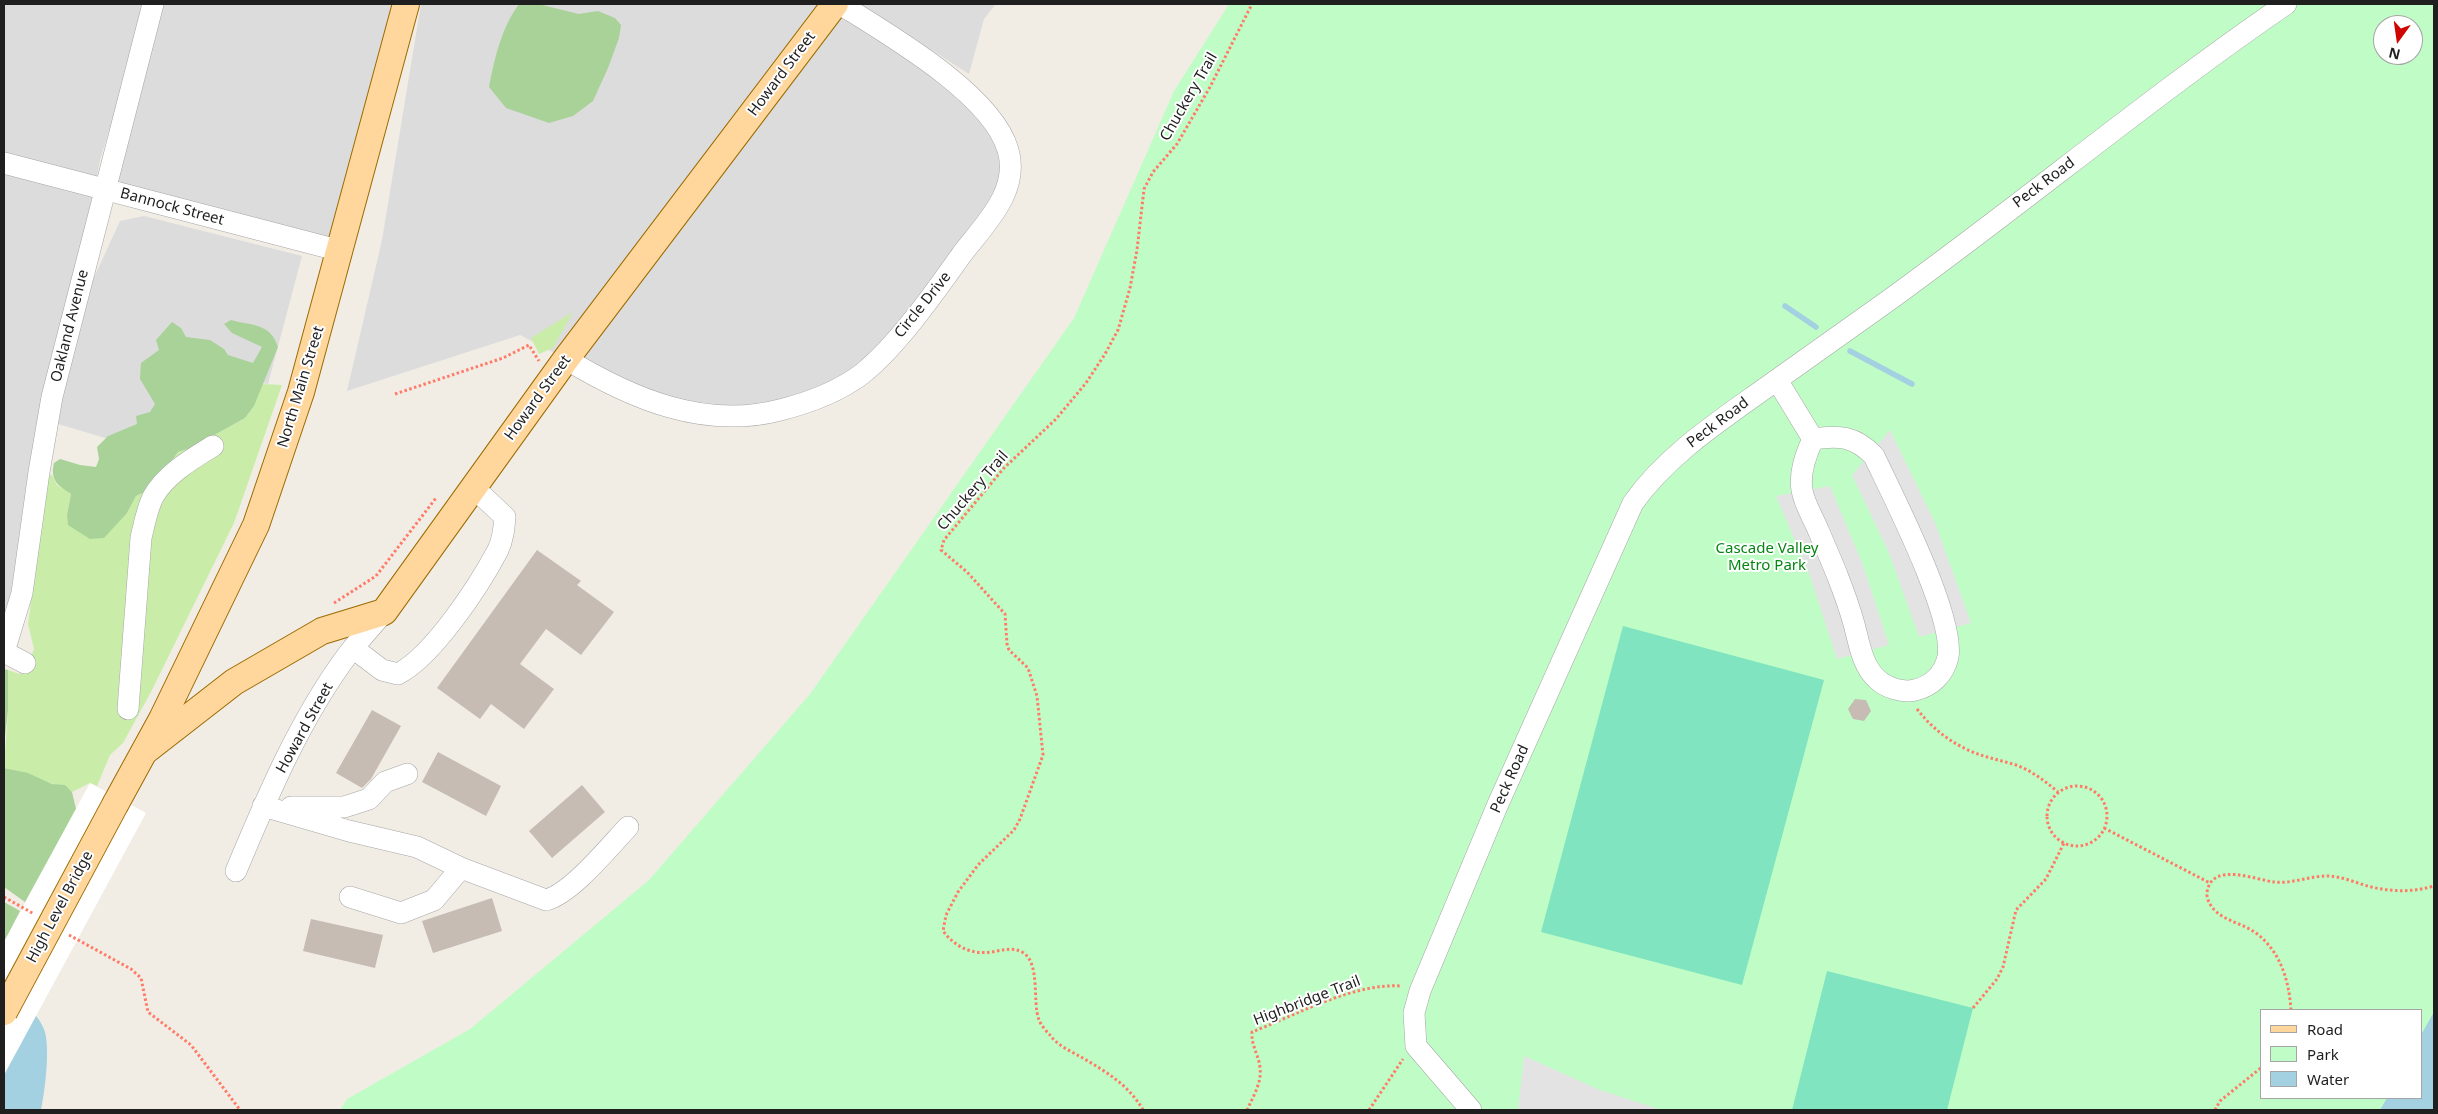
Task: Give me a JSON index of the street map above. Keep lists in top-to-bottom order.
{
  "streets": {
    "main road": ["Howard Street", "North Main Street", "High Level Bridge"],
    "street": [
      "Peck Road",
      "Bannock Street",
      "Circle Drive",
      "Oakland Avenue"
    ],
    "path": ["Chuckery Trail", "Highbridge Trail"]
  },
  "crossings": [
    ["Howard Street", "Circle Drive"],
    ["Peck Road", "Highbridge Trail"],
    ["Bannock Street", "Oakland Avenue"],
    ["Bannock Street", "North Main Street"],
    ["North Main Street", "High Level Bridge"]
  ],
  "parks": ["Cascade Valley Metro Park"],
  "legend": ["Road", "Park", "Water"],
  "north": "bottom"
}
